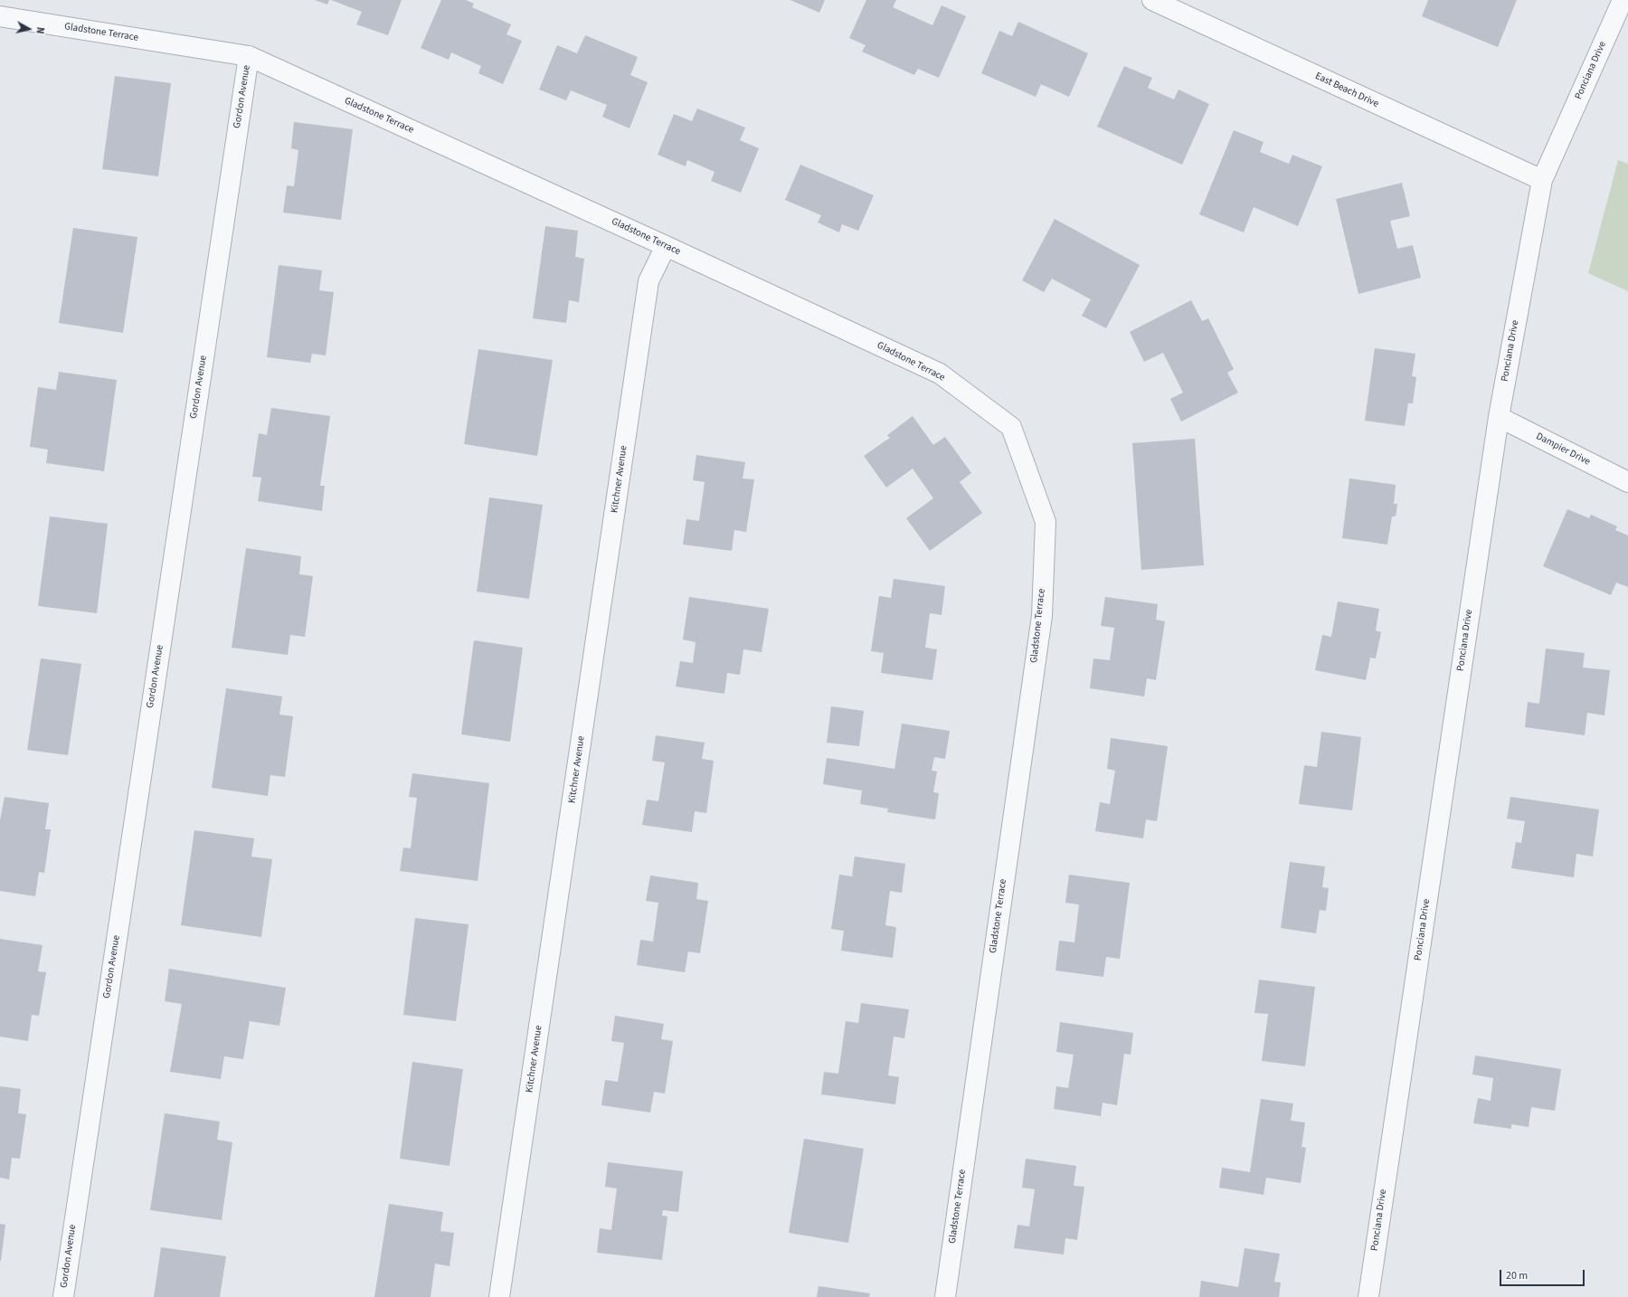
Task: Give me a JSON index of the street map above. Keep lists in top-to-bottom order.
{
  "streets": {
    "street": [
      "Gladstone Terrace",
      "Ponciana Drive",
      "East Beach Drive",
      "Gordon Avenue",
      "Dampier Drive",
      "Kitchner Avenue"
    ]
  },
  "crossings": [
    ["Gladstone Terrace", "Gordon Avenue"],
    ["Gladstone Terrace", "Kitchner Avenue"],
    ["Ponciana Drive", "East Beach Drive"],
    ["Ponciana Drive", "Dampier Drive"]
  ],
  "scale_bar": "20 m",
  "north": "right"
}
